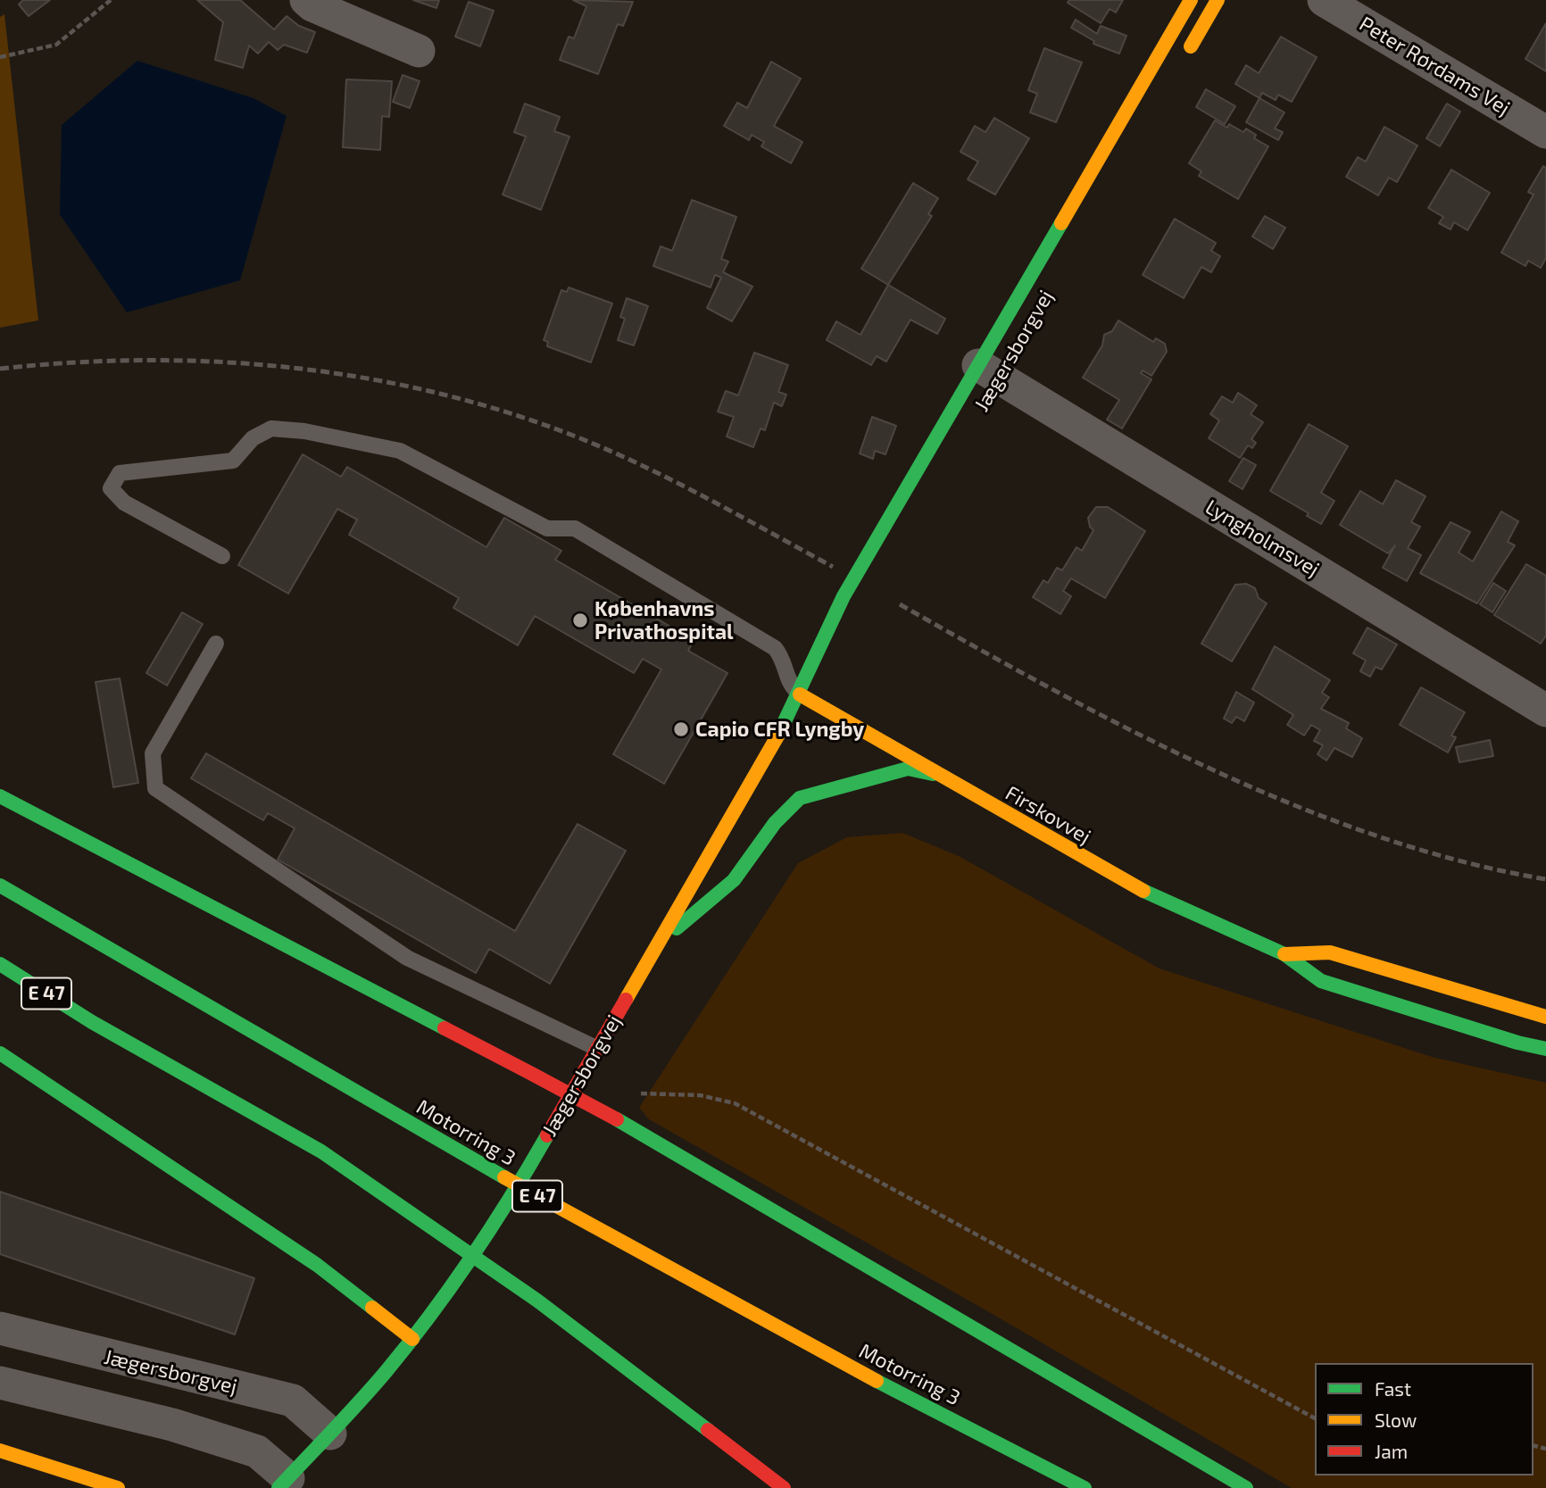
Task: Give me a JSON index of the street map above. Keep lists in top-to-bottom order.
{
  "streets": {
    "main road": [
      "Jægersborgvej",
      "Firskovvej",
      "E 47",
      "Motorring 3"
    ],
    "street": ["Peter Rørdams Vej", "Lyngholmsvej"]
  },
  "crossings": [
    ["Jægersborgvej", "Lyngholmsvej"],
    ["Jægersborgvej", "Firskovvej"]
  ],
  "places": ["Københavns Privathospital", "Capio CFR Lyngby"],
  "legend": ["Fast", "Slow", "Jam"]
}
